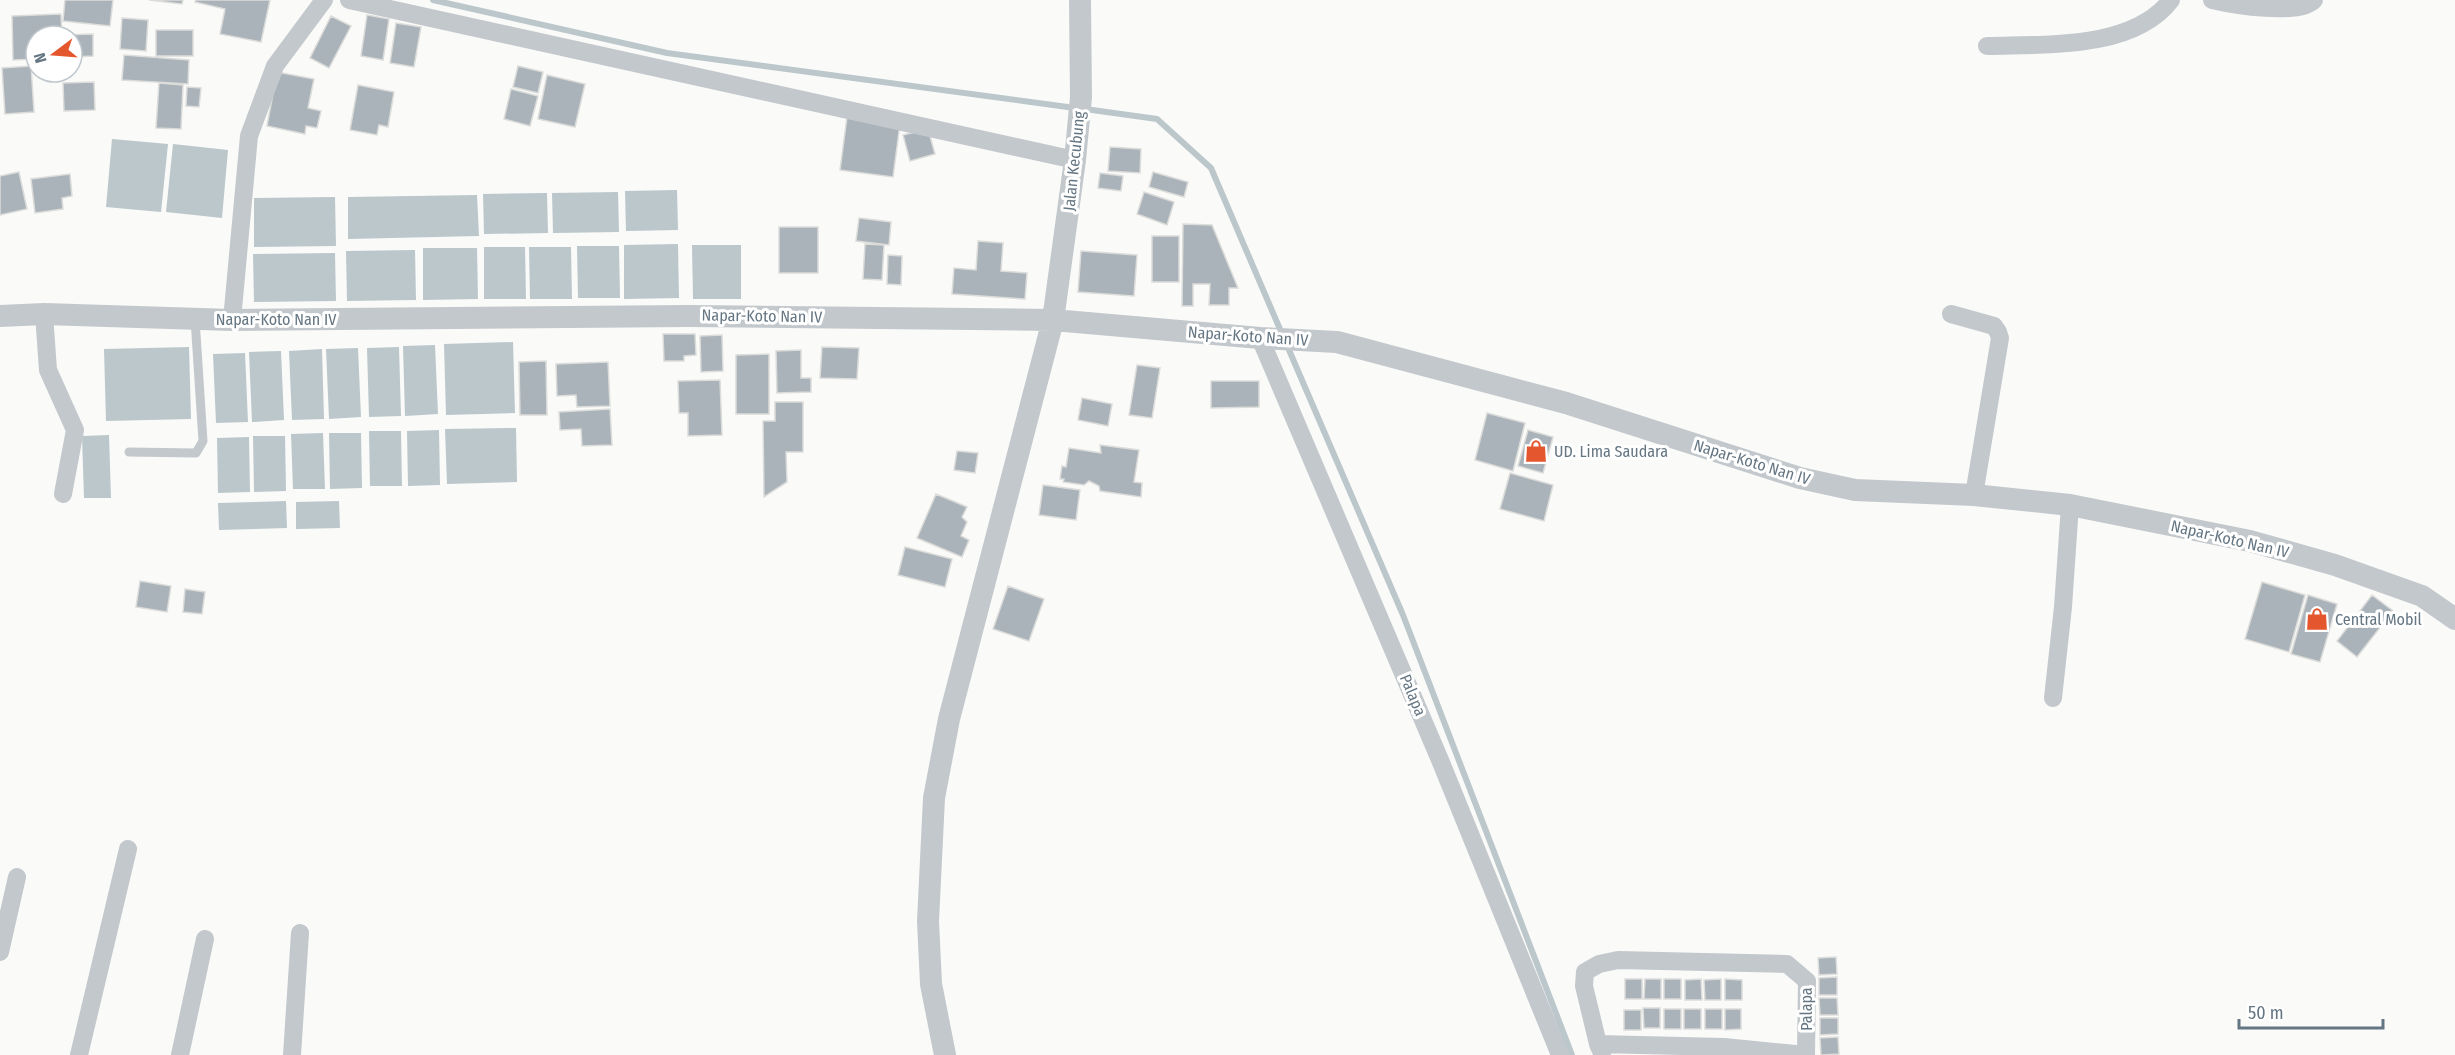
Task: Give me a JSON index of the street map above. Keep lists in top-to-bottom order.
{
  "streets": {
    "street": ["Jalan Kecubung", "Napar-Koto Nan IV", "Palapa"]
  },
  "crossings": [
    ["Jalan Kecubung", "Napar-Koto Nan IV"],
    ["Napar-Koto Nan IV", "Palapa"]
  ],
  "places": {
    "shop": ["UD. Lima Saudara", "Central Mobil"]
  },
  "scale_bar": "50 m",
  "north": "left"
}
